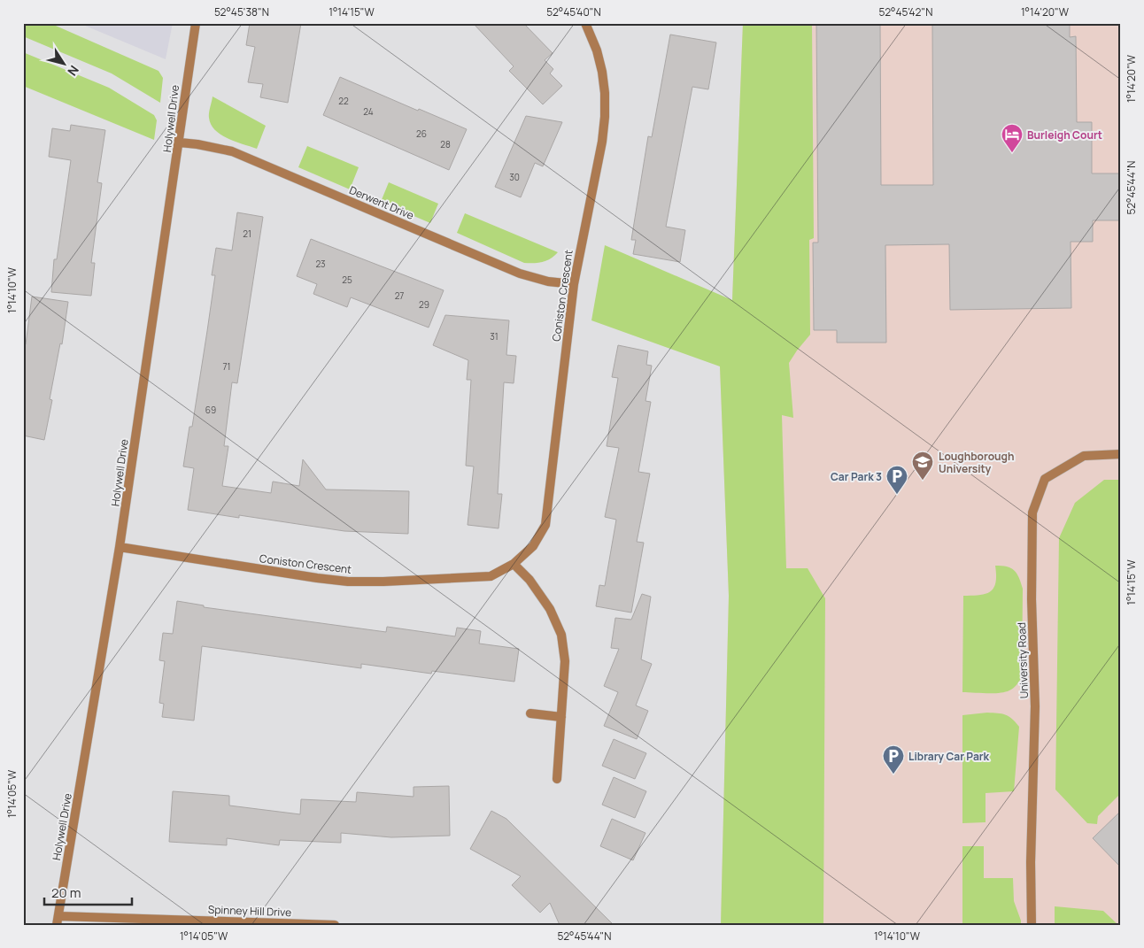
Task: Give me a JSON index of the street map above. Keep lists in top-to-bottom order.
{
  "streets": {
    "street": [
      "Holywell Drive",
      "Derwent Drive",
      "Coniston Crescent",
      "University Road",
      "Spinney Hill Drive"
    ]
  },
  "crossings": [
    ["Holywell Drive", "Derwent Drive"],
    ["Holywell Drive", "Coniston Crescent"],
    ["Holywell Drive", "Spinney Hill Drive"],
    ["Derwent Drive", "Coniston Crescent"]
  ],
  "places": {
    "hotel": ["Burleigh Court"],
    "school or university": ["Loughborough University"],
    "parking": ["Car Park 3", "Library Car Park"]
  },
  "house_numbers": [
    "22",
    "24",
    "26",
    "28",
    "30",
    "21",
    "23",
    "25",
    "27",
    "29",
    "31",
    "71",
    "69"
  ],
  "scale_bar": "20 m",
  "north": "bottom right",
  "coordinates": [
    "52°45'38\"N",
    "1°14'15\"W",
    "52°45'40\"N",
    "52°45'42\"N",
    "1°14'20\"W",
    "52°45'44\"N",
    "1°14'10\"W",
    "1°14'05\"W"
  ]
}
